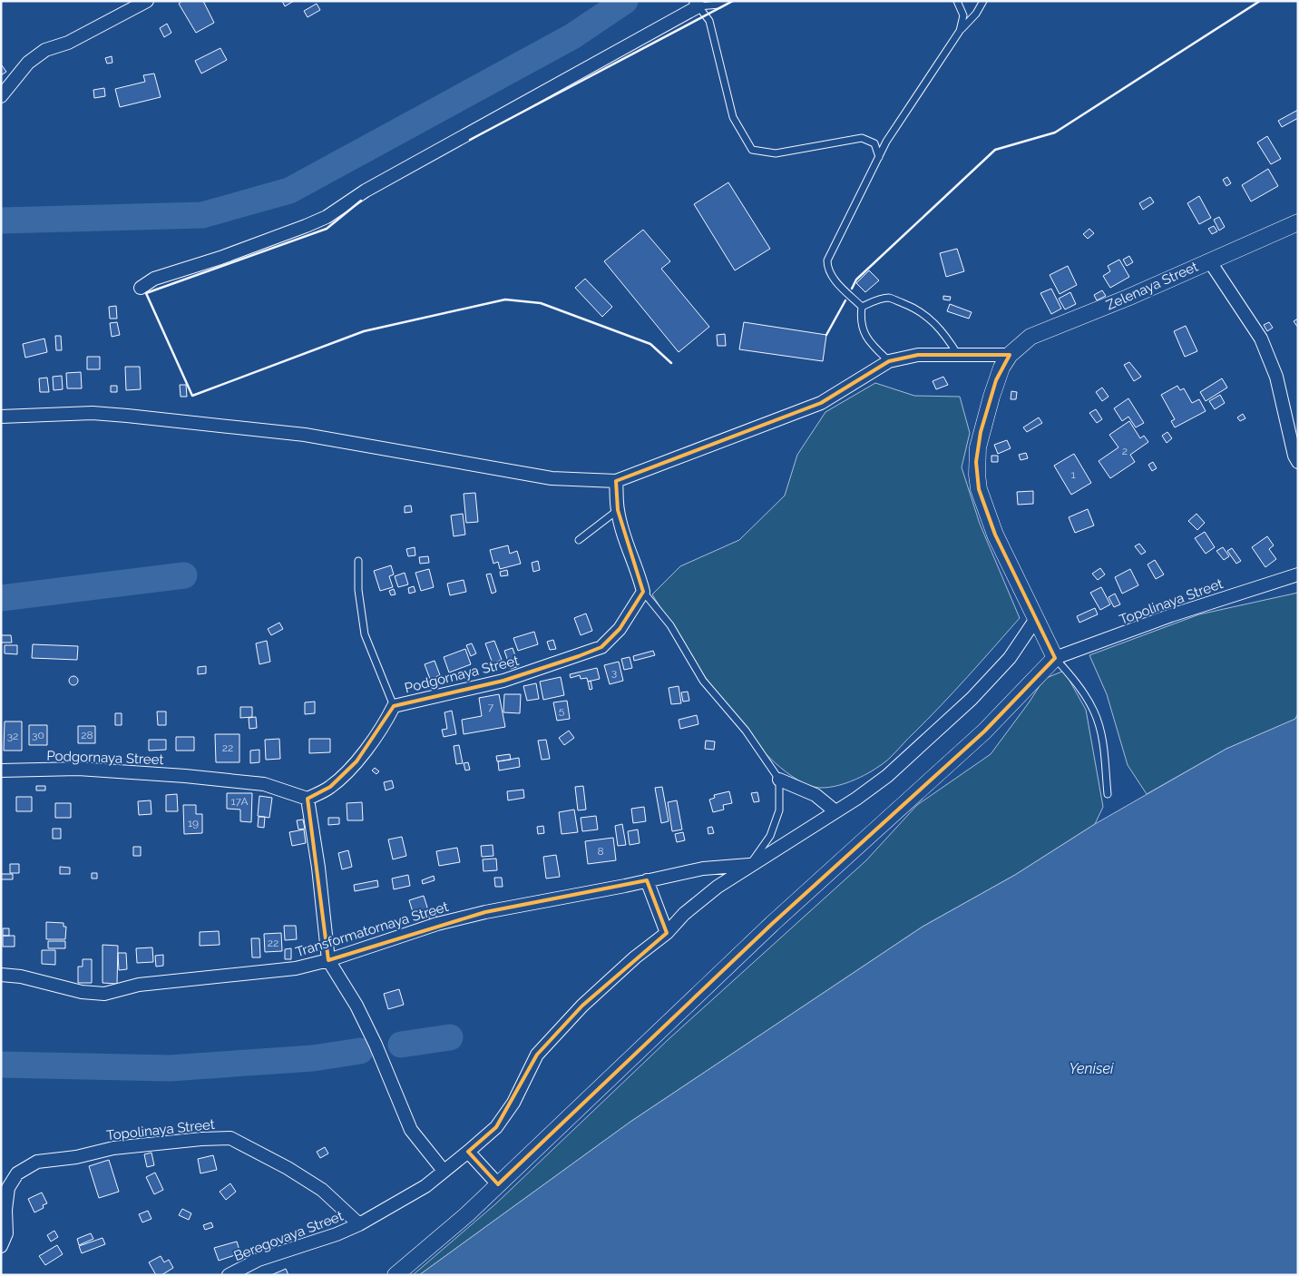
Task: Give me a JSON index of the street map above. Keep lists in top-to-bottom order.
{
  "streets": {
    "street": [
      "Zelenaya Street",
      "Topolinaya Street",
      "Podgornaya Street",
      "Transformatornaya Street",
      "Beregovaya Street"
    ]
  },
  "crossings": [
    ["Topolinaya Street", "Beregovaya Street"],
    ["Transformatornaya Street", "Beregovaya Street"]
  ],
  "water": ["Yenisei"],
  "house_numbers": [
    "2",
    "1",
    "3",
    "7",
    "5",
    "30",
    "28",
    "32",
    "22",
    "17А",
    "19",
    "8",
    "22"
  ]
}
